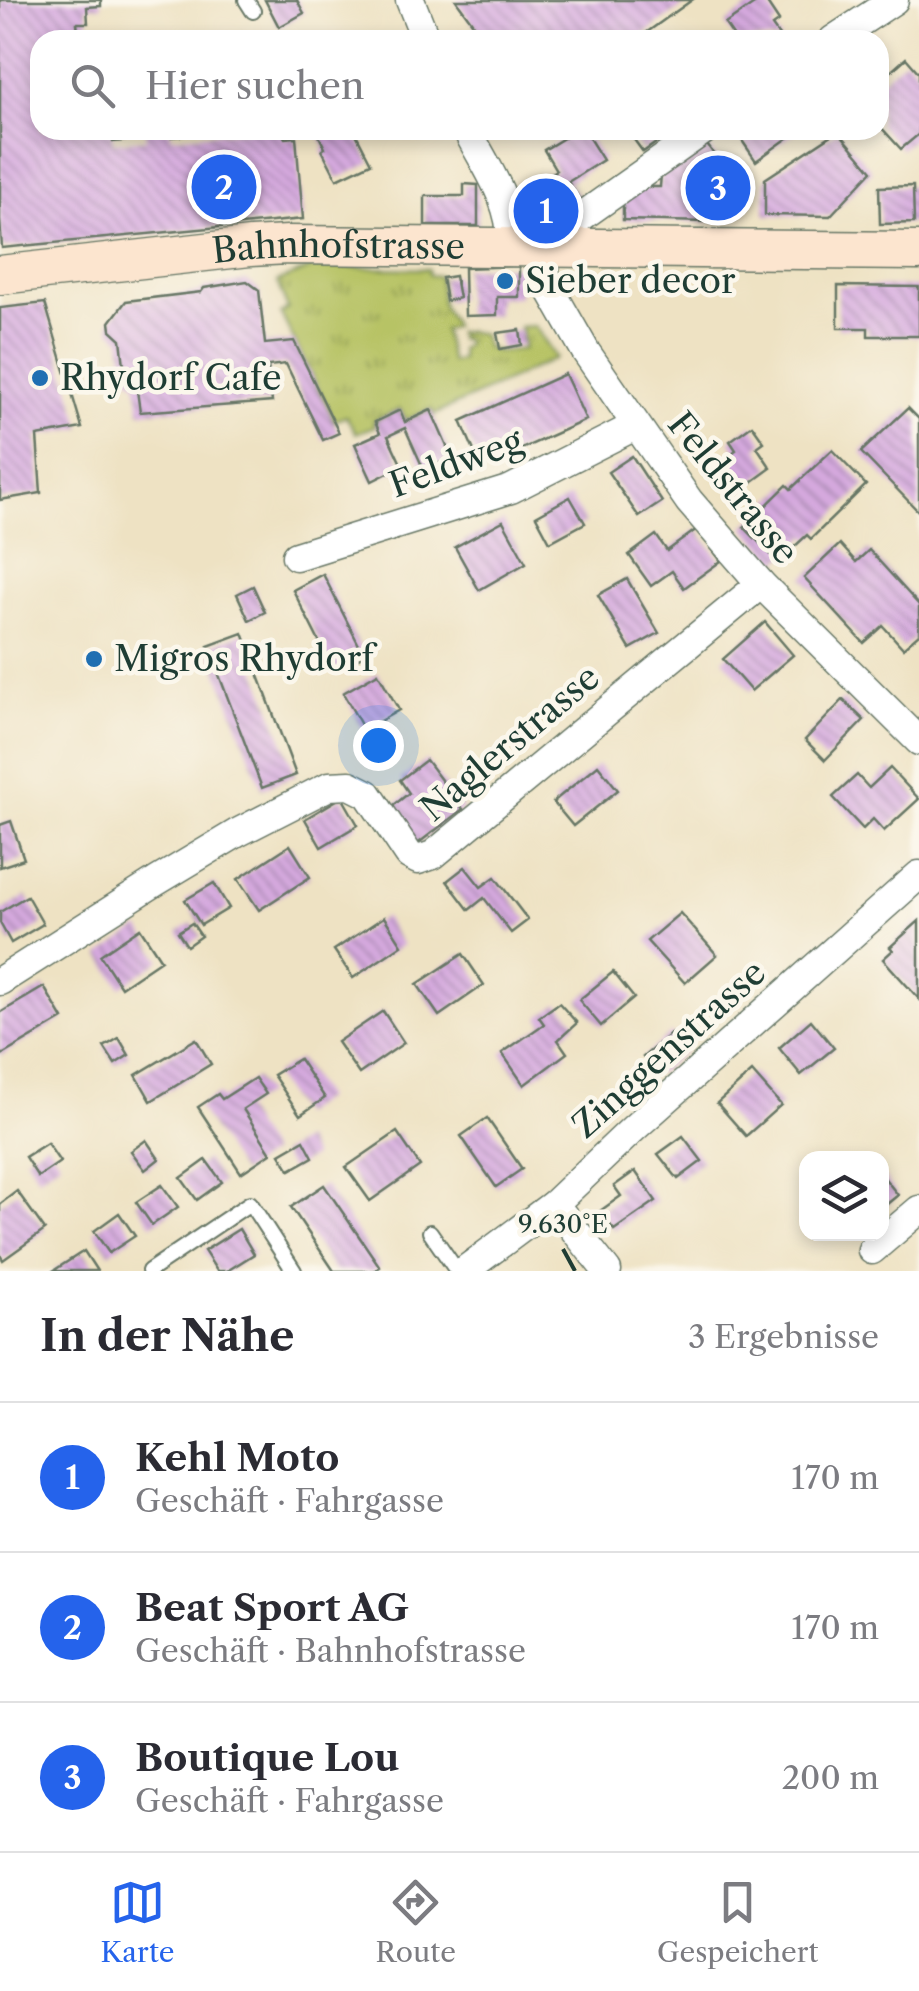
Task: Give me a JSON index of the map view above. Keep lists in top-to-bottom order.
{
  "streets": {
    "main road": ["Bahnhofstrasse"],
    "street": [
      "Feldweg",
      "Feldstrasse",
      "Naglerstrasse",
      "Zinggenstrasse"
    ]
  },
  "crossings": [
    ["Bahnhofstrasse", "Feldstrasse"],
    ["Feldweg", "Feldstrasse"],
    ["Feldstrasse", "Naglerstrasse"]
  ],
  "places": ["Sieber decor", "Rhydorf Cafe", "Migros Rhydorf"],
  "page": {
    "search": "Hier suchen",
    "pins": ["2", "3", "1"],
    "heading": ["In der Nähe", "3 Ergebnisse"],
    "list": [
      {
        "mark": "1",
        "name": "Kehl Moto",
        "note": "Geschäft · Fahrgasse",
        "value": "170 m"
      },
      {
        "mark": "2",
        "name": "Beat Sport AG",
        "note": "Geschäft · Bahnhofstrasse",
        "value": "170 m"
      },
      {
        "mark": "3",
        "name": "Boutique Lou",
        "note": "Geschäft · Fahrgasse",
        "value": "200 m"
      }
    ],
    "nav": ["Karte", "Route", "Gespeichert"]
  },
  "coordinates": ["9.630°E"]
}
